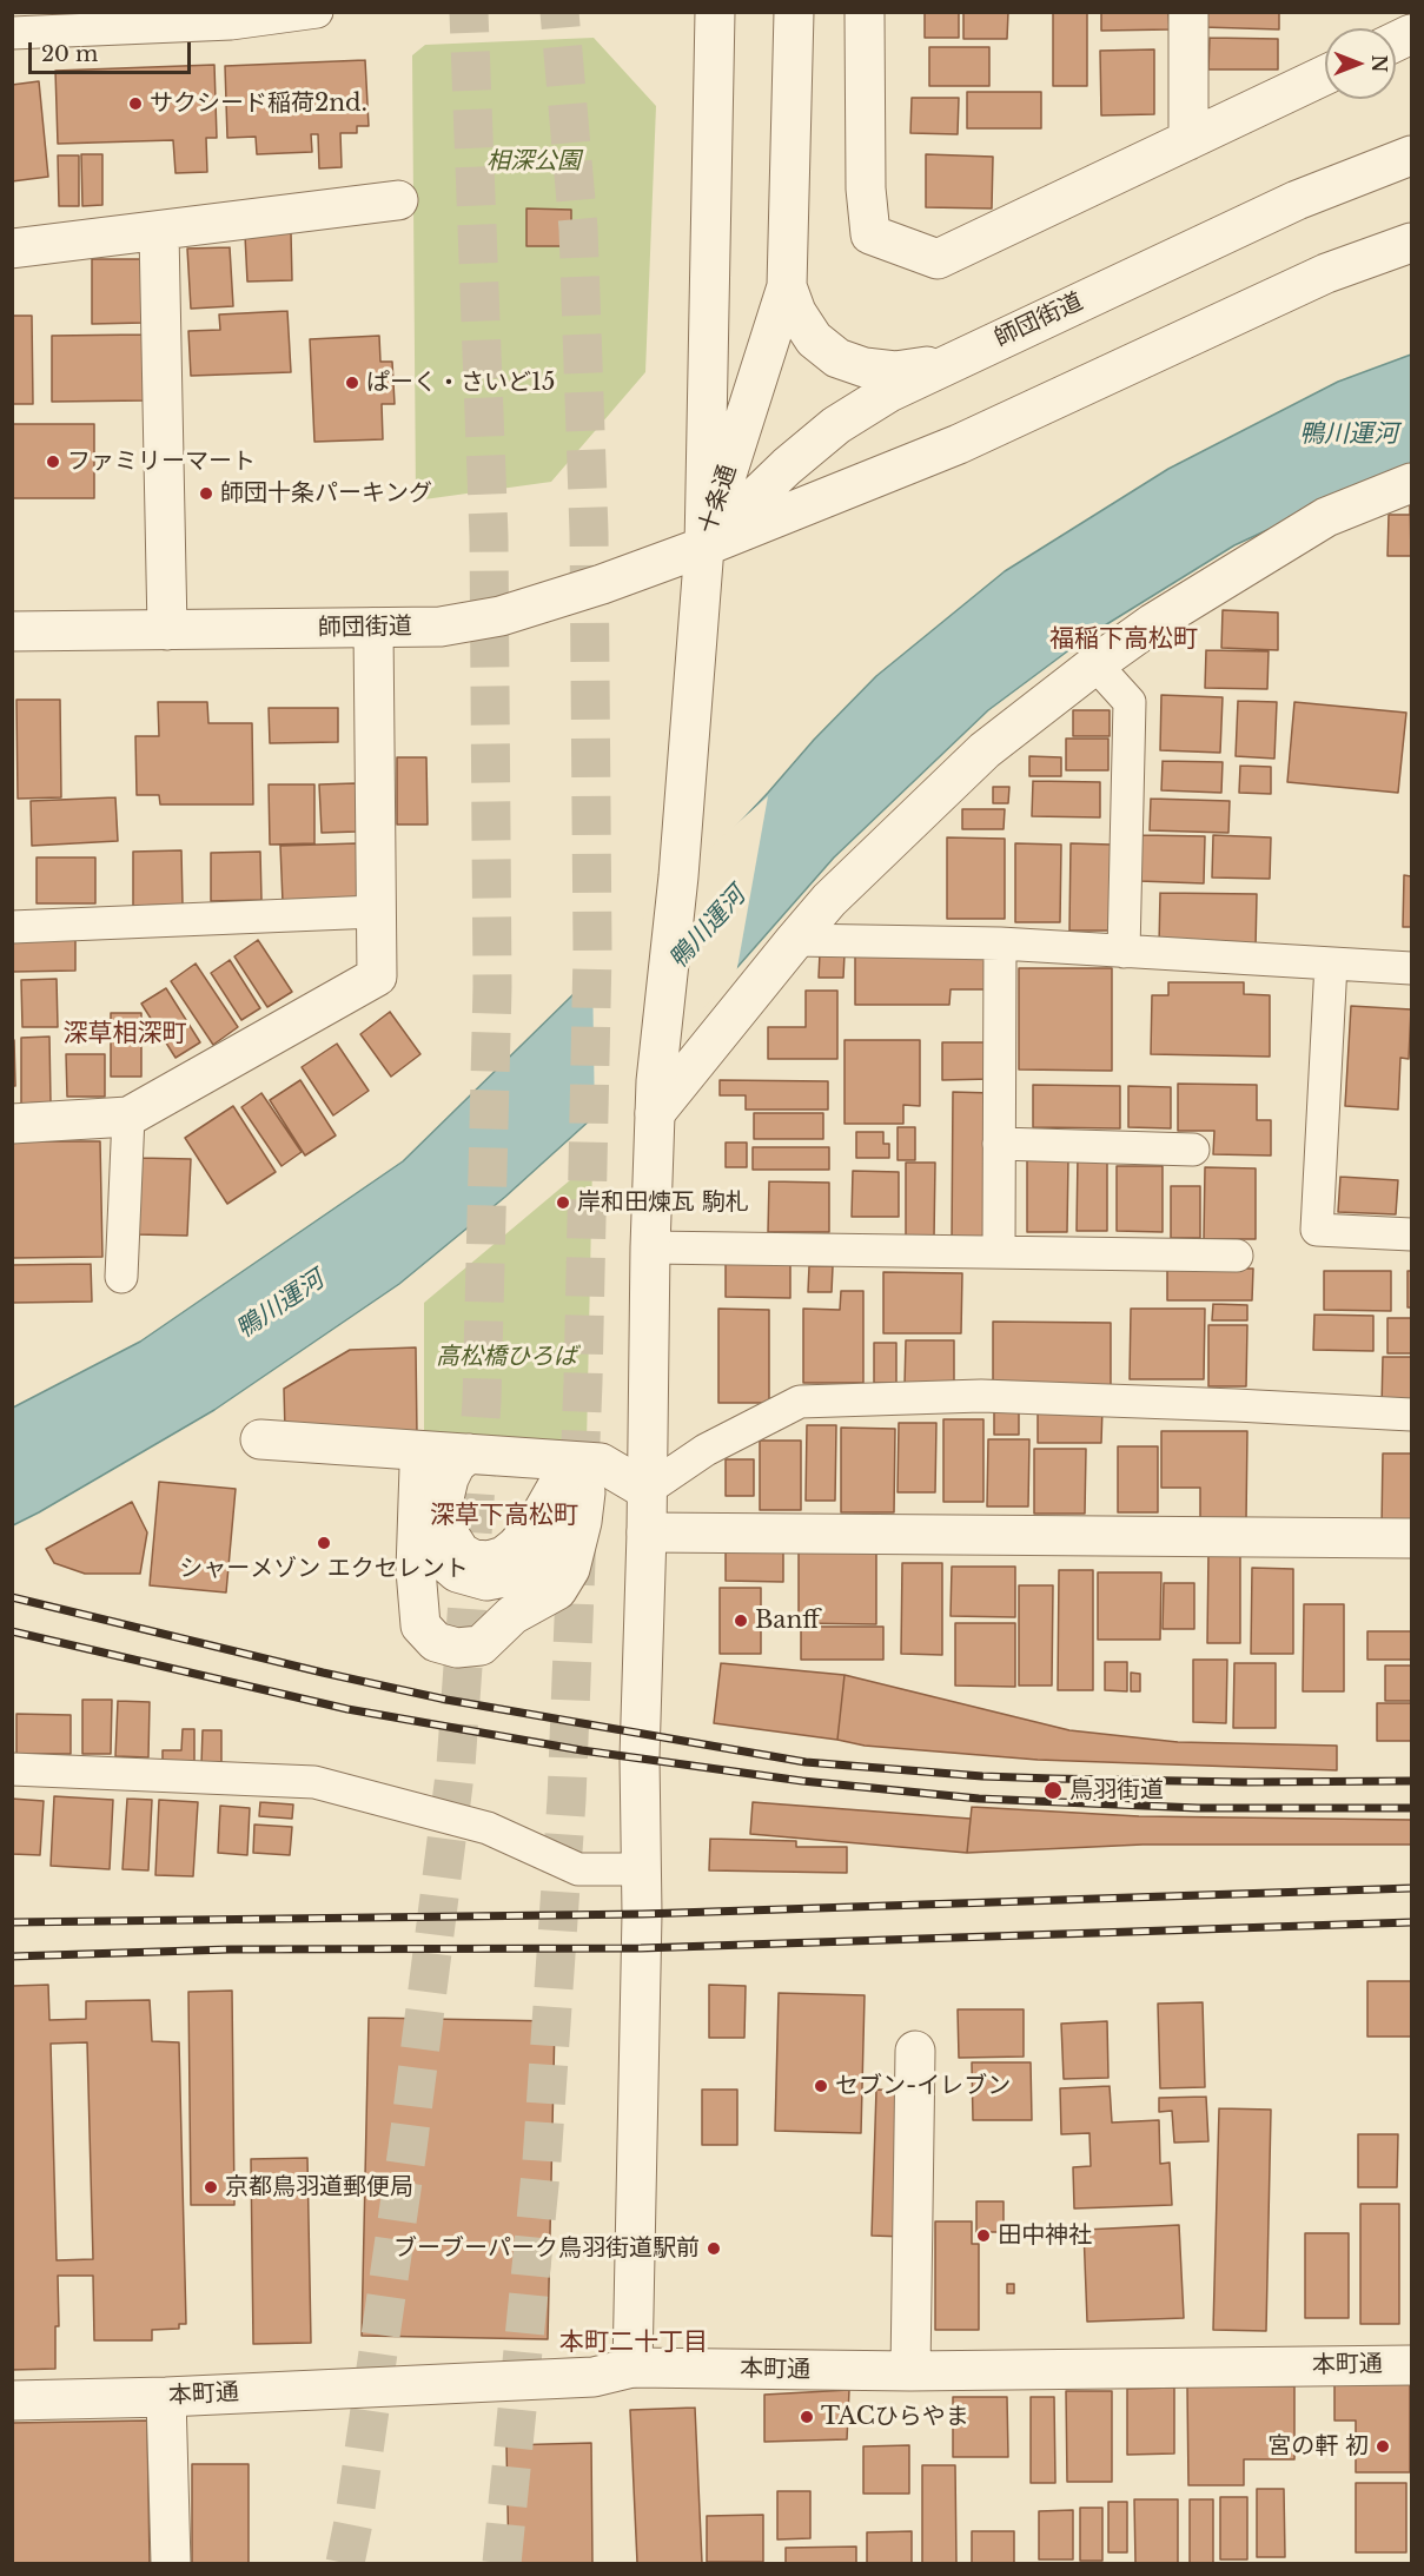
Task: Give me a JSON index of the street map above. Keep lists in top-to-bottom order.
{
  "streets": {
    "street": ["師団街道", "十条通", "本町通"]
  },
  "crossings": [
    ["師団街道", "十条通"]
  ],
  "districts": [
    "福稲下高松町",
    "深草相深町",
    "深草下高松町",
    "本町二十丁目"
  ],
  "water": ["鴨川運河"],
  "parks": ["相深公園", "高松橋ひろば"],
  "places": [
    "サクシード稲荷2nd.",
    "ぱーく・さいど15",
    "ファミリーマート",
    "師団十条パーキング",
    "岸和田煉瓦 駒札",
    "シャーメゾン エクセレント",
    "Banff",
    "鳥羽街道",
    "セブン-イレブン",
    "京都鳥羽道郵便局",
    "田中神社",
    "ブーブーパーク鳥羽街道駅前",
    "TACひらやま",
    "宮の軒 初"
  ],
  "scale_bar": "20 m",
  "north": "right"
}
